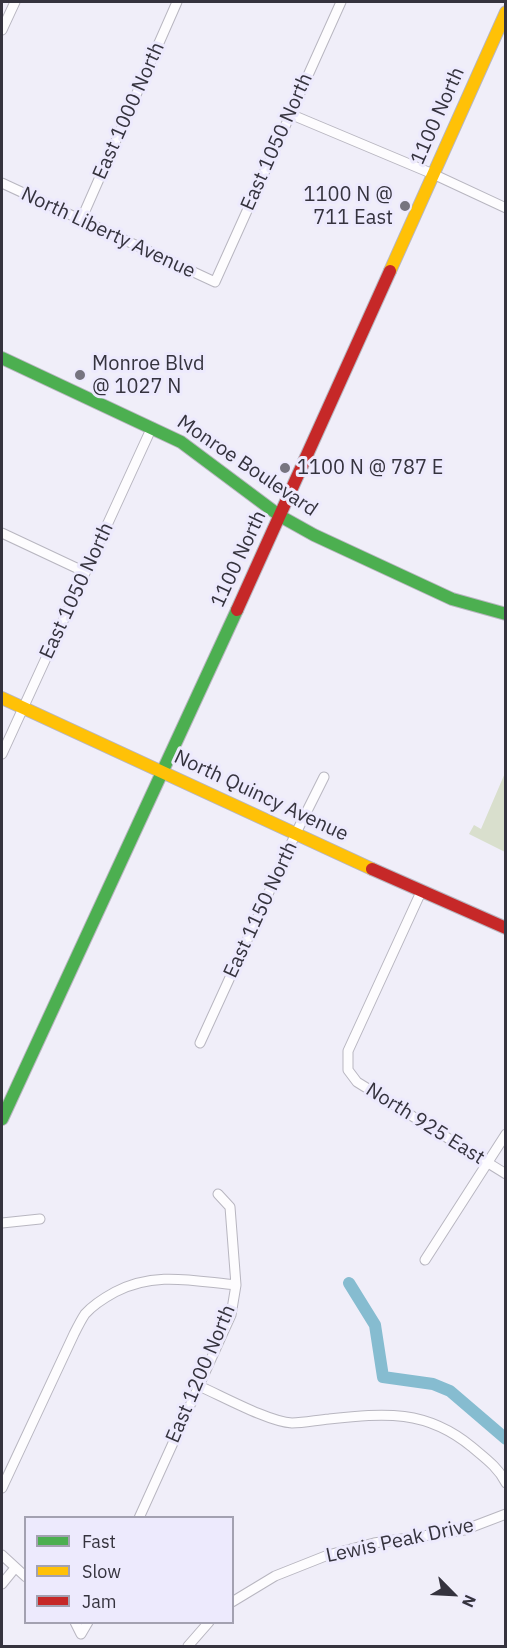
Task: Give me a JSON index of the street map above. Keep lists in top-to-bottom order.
{
  "streets": {
    "street": [
      "East 1000 North",
      "1100 North",
      "East 1050 North",
      "North Liberty Avenue",
      "Monroe Boulevard",
      "North Quincy Avenue",
      "East 1150 North",
      "North 925 East",
      "East 1200 North",
      "Lewis Peak Drive"
    ]
  },
  "crossings": [
    ["East 1000 North", "North Liberty Avenue"],
    ["1100 North", "Monroe Boulevard"],
    ["1100 North", "North Quincy Avenue"],
    ["East 1050 North", "North Liberty Avenue"],
    ["East 1050 North", "Monroe Boulevard"],
    ["East 1050 North", "North Quincy Avenue"],
    ["North Quincy Avenue", "East 1150 North"],
    ["North Quincy Avenue", "North 925 East"]
  ],
  "places": ["1100 N @ 711 East", "Monroe Blvd @ 1027 N", "1100 N @ 787 E"],
  "legend": ["Fast", "Slow", "Jam"],
  "north": "bottom right"
}
